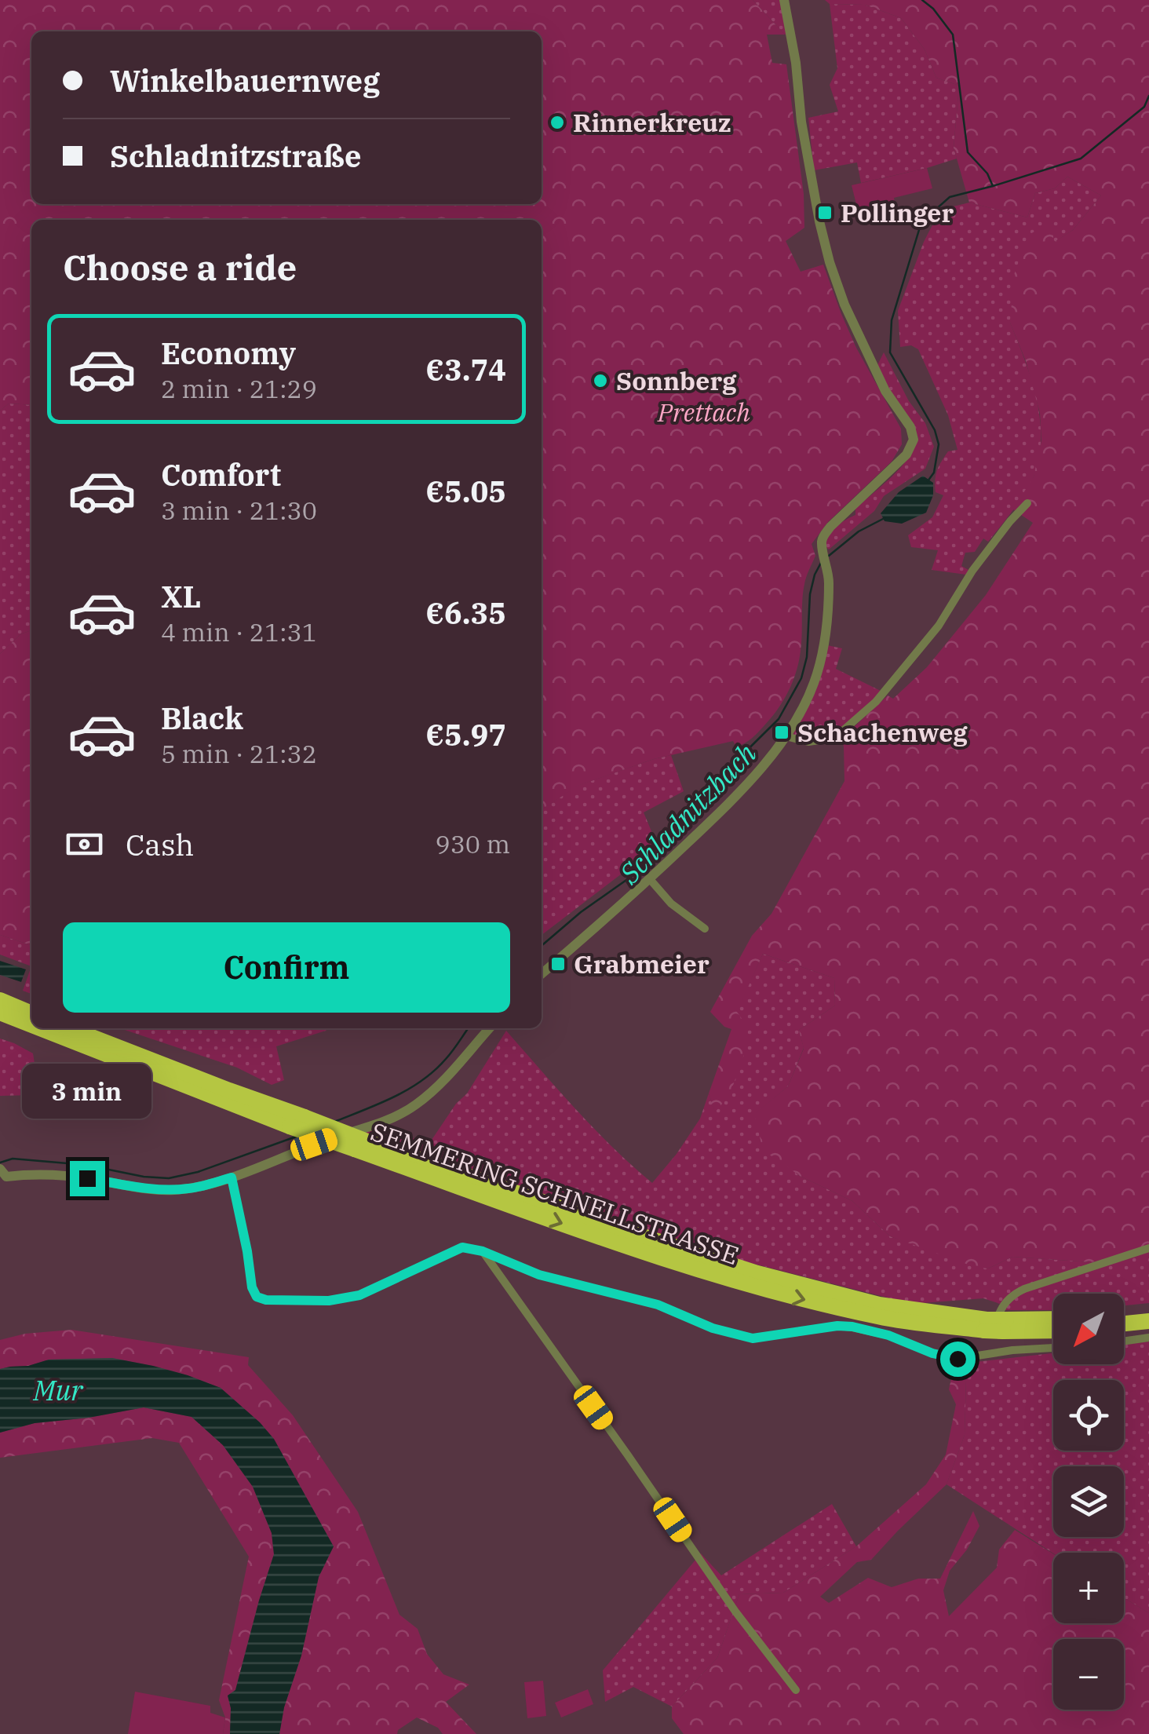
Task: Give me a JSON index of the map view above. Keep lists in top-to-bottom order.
{
  "streets": {
    "highway": ["SEMMERING SCHNELLSTRASSE"]
  },
  "water": ["Schladnitzbach", "Mur"],
  "parks": ["Prettach"],
  "places": {
    "other": ["Rinnerkreuz", "Sonnberg"],
    "transit": ["Pollinger", "Schachenweg", "Grabmeier"]
  },
  "north": "bottom left",
  "page": {
    "banner": ["Winkelbauernweg", "Schladnitzstraße"],
    "heading": "Choose a ride",
    "list": [
      {
        "name": "Economy",
        "note": "2 min · 21:29",
        "value": "€3.74"
      },
      {
        "name": "Comfort",
        "note": "3 min · 21:30",
        "value": "€5.05"
      },
      {
        "name": "XL",
        "note": "4 min · 21:31",
        "value": "€6.35"
      },
      {
        "name": "Black",
        "note": "5 min · 21:32",
        "value": "€5.97"
      }
    ],
    "pay": ["Cash", "930 m"],
    "buttons": "Confirm",
    "bubble": "3 min",
    "map_buttons": ["+", "−"]
  }
}
